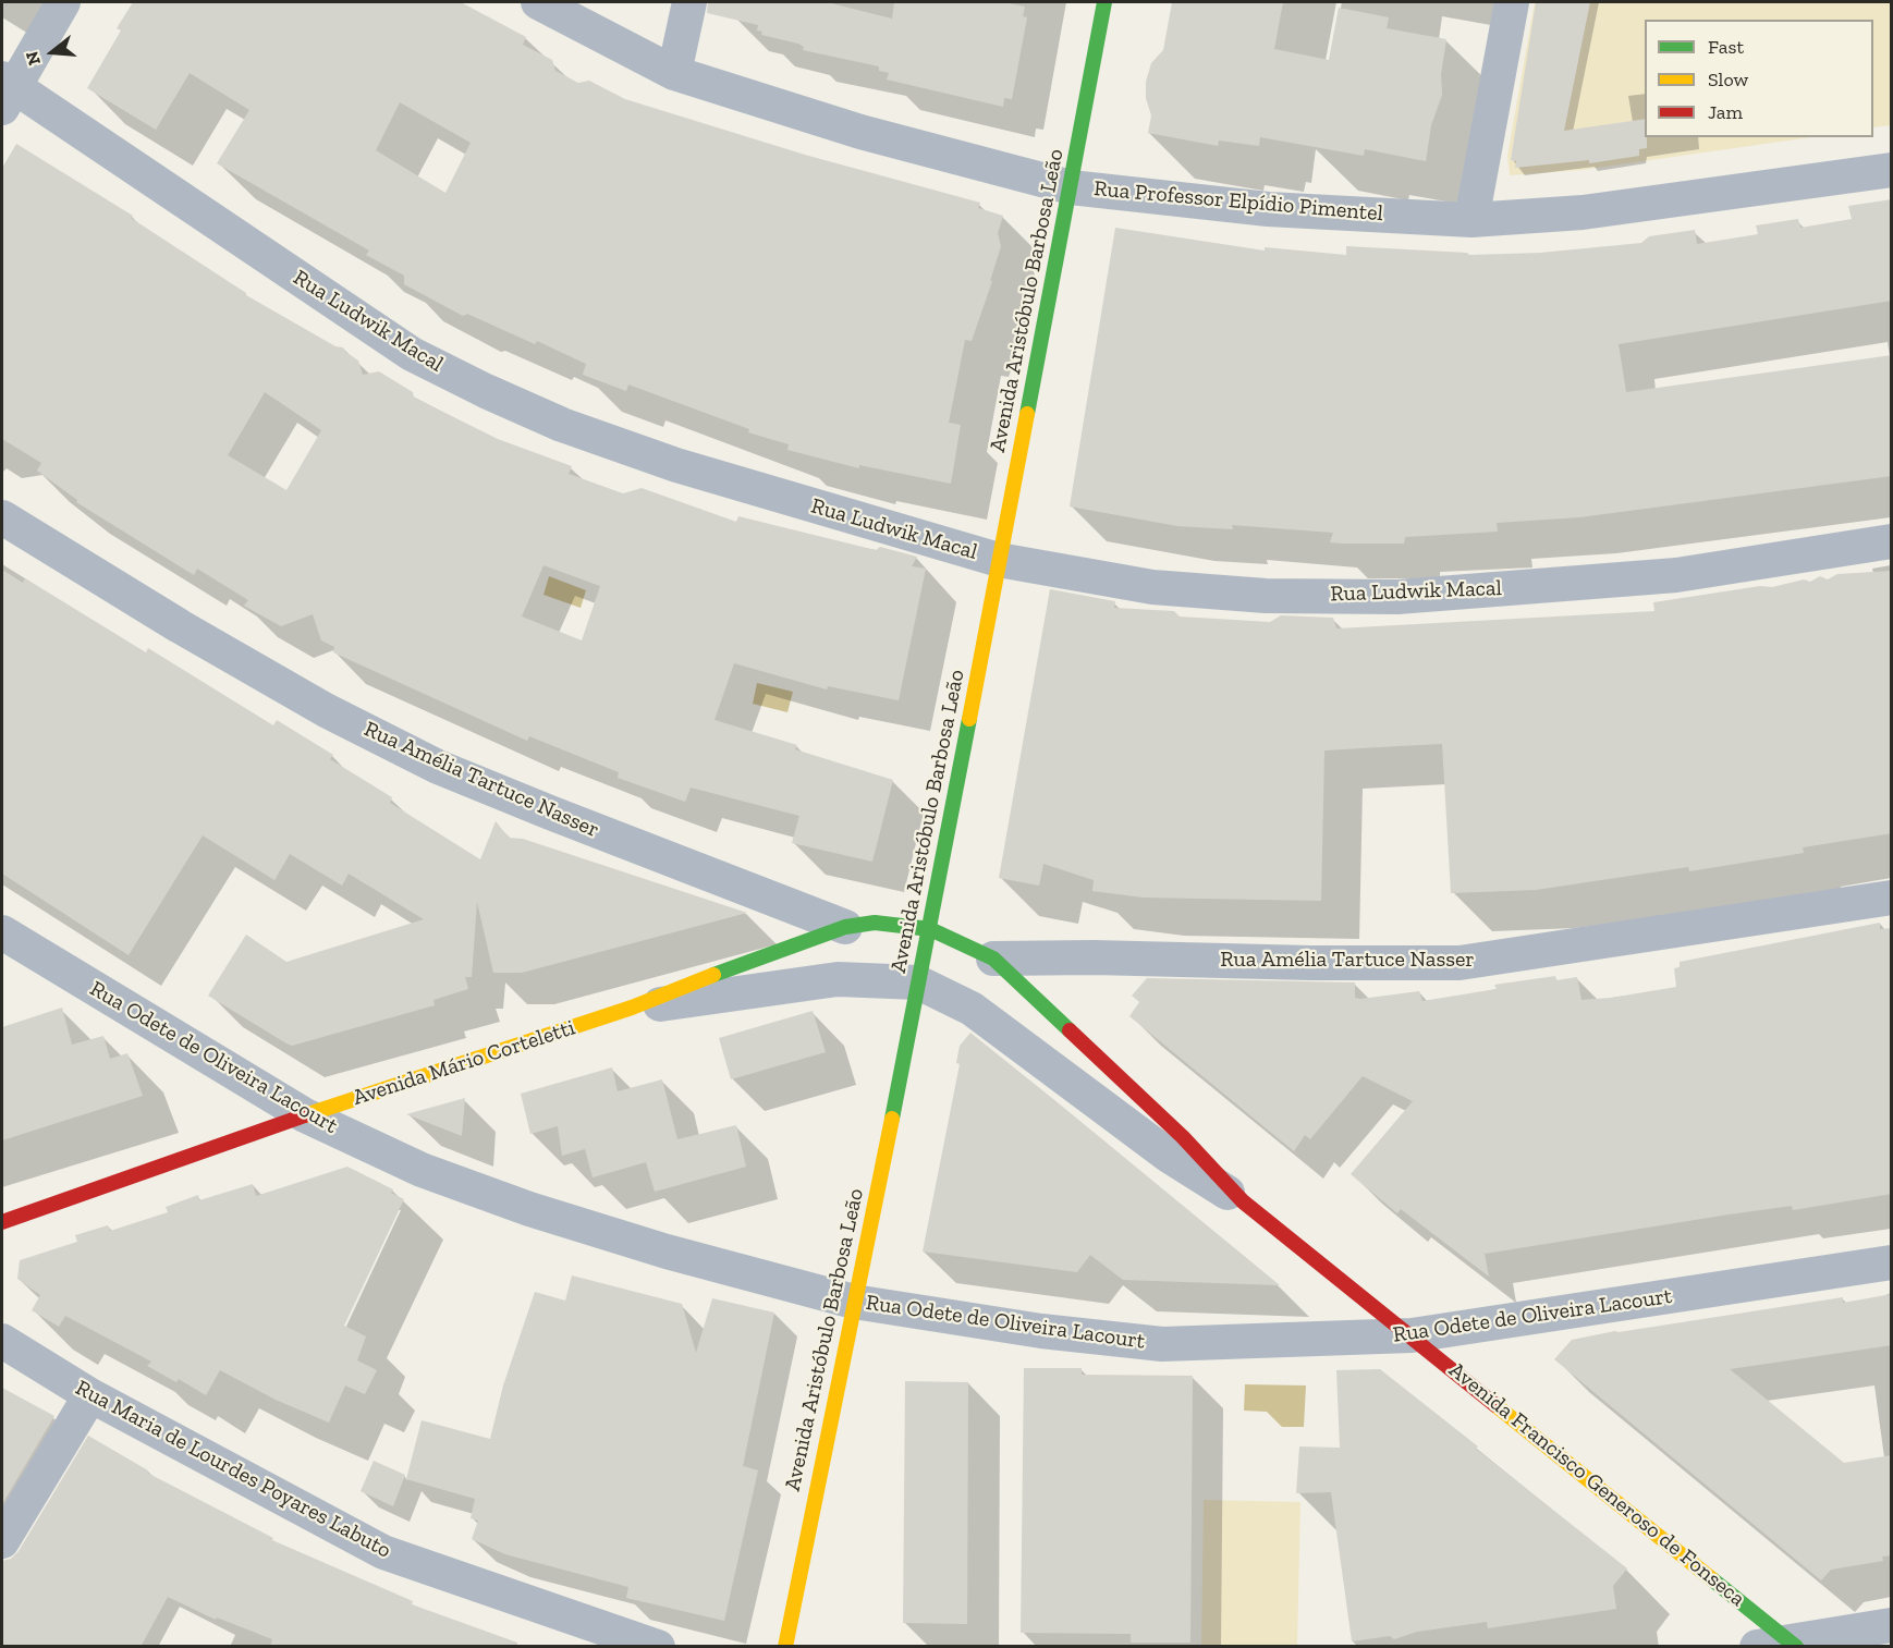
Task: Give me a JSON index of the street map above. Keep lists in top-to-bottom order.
{
  "streets": {
    "street": [
      "Rua Professor Elpídio Pimentel",
      "Avenida Aristóbulo Barbosa Leão",
      "Rua Ludwik Macal",
      "Rua Amélia Tartuce Nasser",
      "Rua Odete de Oliveira Lacourt",
      "Avenida Mário Corteletti",
      "Rua Maria de Lourdes Poyares Labuto",
      "Avenida Francisco Generoso de Fonseca"
    ]
  },
  "crossings": [
    ["Rua Professor Elpídio Pimentel", "Avenida Aristóbulo Barbosa Leão"],
    ["Avenida Aristóbulo Barbosa Leão", "Rua Ludwik Macal"],
    ["Avenida Aristóbulo Barbosa Leão", "Rua Odete de Oliveira Lacourt"],
    ["Avenida Aristóbulo Barbosa Leão", "Avenida Mário Corteletti"],
    ["Avenida Aristóbulo Barbosa Leão", "Avenida Francisco Generoso de Fonseca"],
    ["Rua Amélia Tartuce Nasser", "Avenida Mário Corteletti"],
    ["Rua Amélia Tartuce Nasser", "Avenida Francisco Generoso de Fonseca"],
    ["Rua Odete de Oliveira Lacourt", "Avenida Mário Corteletti"],
    ["Rua Odete de Oliveira Lacourt", "Avenida Francisco Generoso de Fonseca"],
    ["Avenida Mário Corteletti", "Avenida Francisco Generoso de Fonseca"]
  ],
  "legend": ["Fast", "Slow", "Jam"],
  "north": "left"
}
